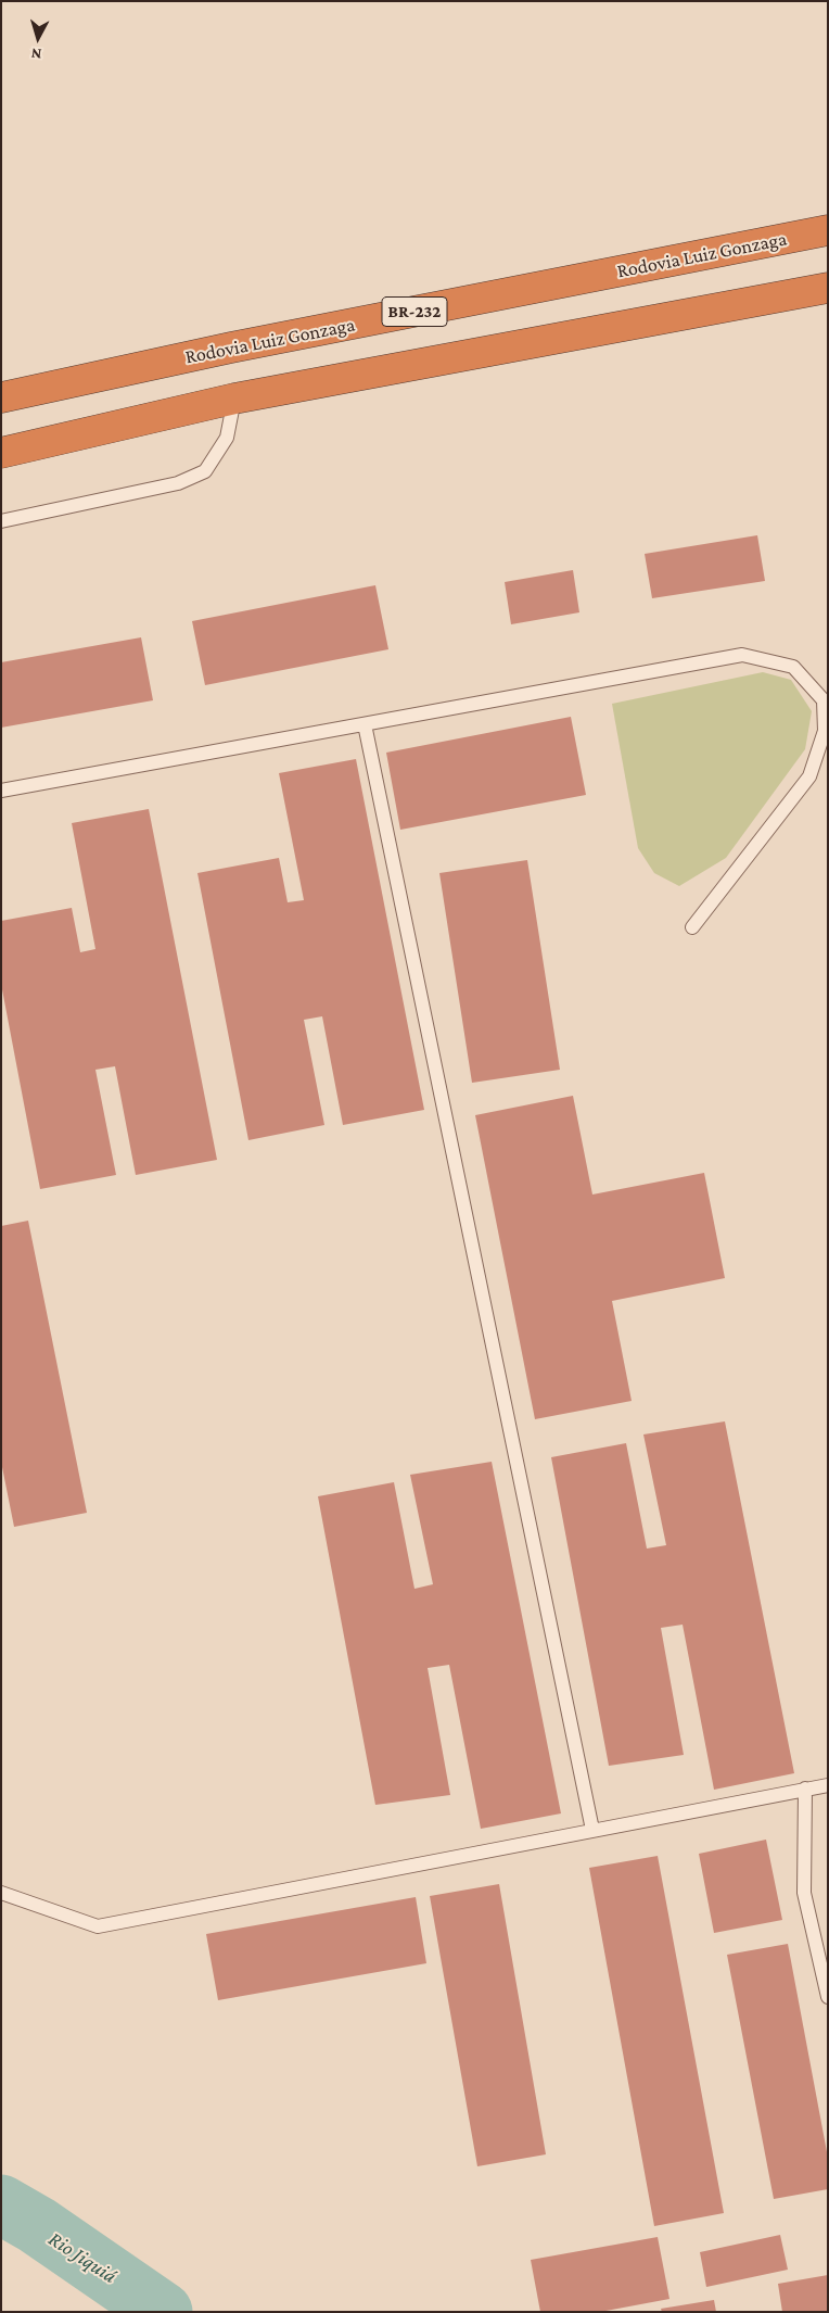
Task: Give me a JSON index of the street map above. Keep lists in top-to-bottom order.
{
  "streets": {
    "highway": ["Rodovia Luiz Gonzaga", "BR-232"]
  },
  "water": ["Rio Jiquiá"],
  "north": "bottom"
}
